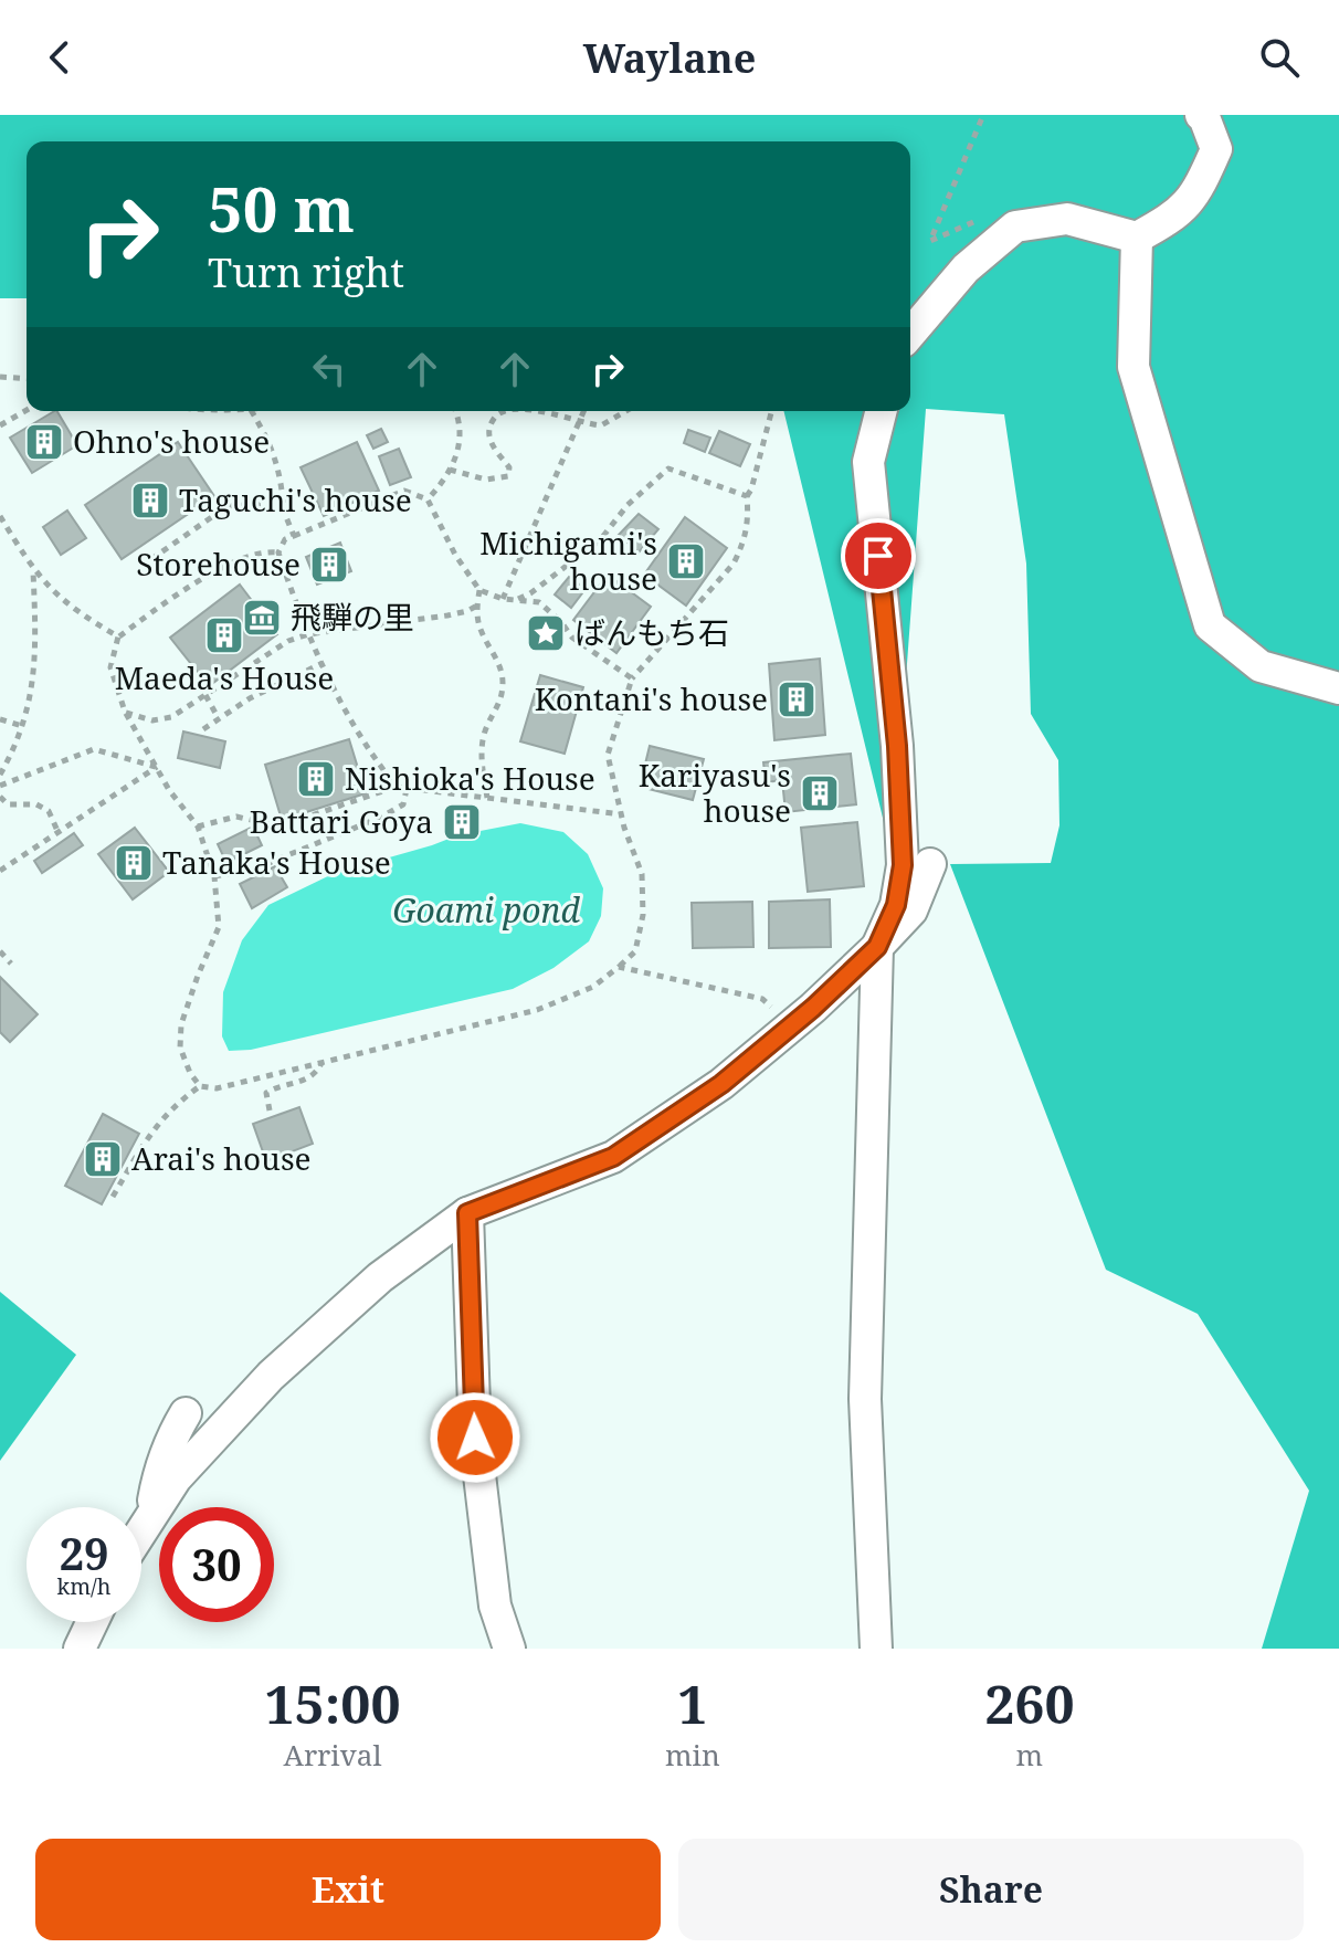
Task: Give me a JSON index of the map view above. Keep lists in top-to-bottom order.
{
  "water": ["Goami pond"],
  "places": {
    "building": [
      "Ohno's house",
      "Taguchi's house",
      "Michigami's house",
      "Storehouse",
      "Maeda's House",
      "Kontani's house",
      "Nishioka's House",
      "Kariyasu's house",
      "Battari Goya",
      "Tanaka's House",
      "Arai's house"
    ],
    "museum": ["飛騨の里"],
    "place": ["ばんもち石"]
  },
  "page": {
    "header": "Waylane",
    "turn": ["50 m", "Turn right"],
    "speed": "29 km/h",
    "limit": "30",
    "eta": [
      "15:00",
      "Arrival",
      "1",
      "min",
      "260",
      "m"
    ],
    "buttons": ["Exit", "Share"]
  }
}
